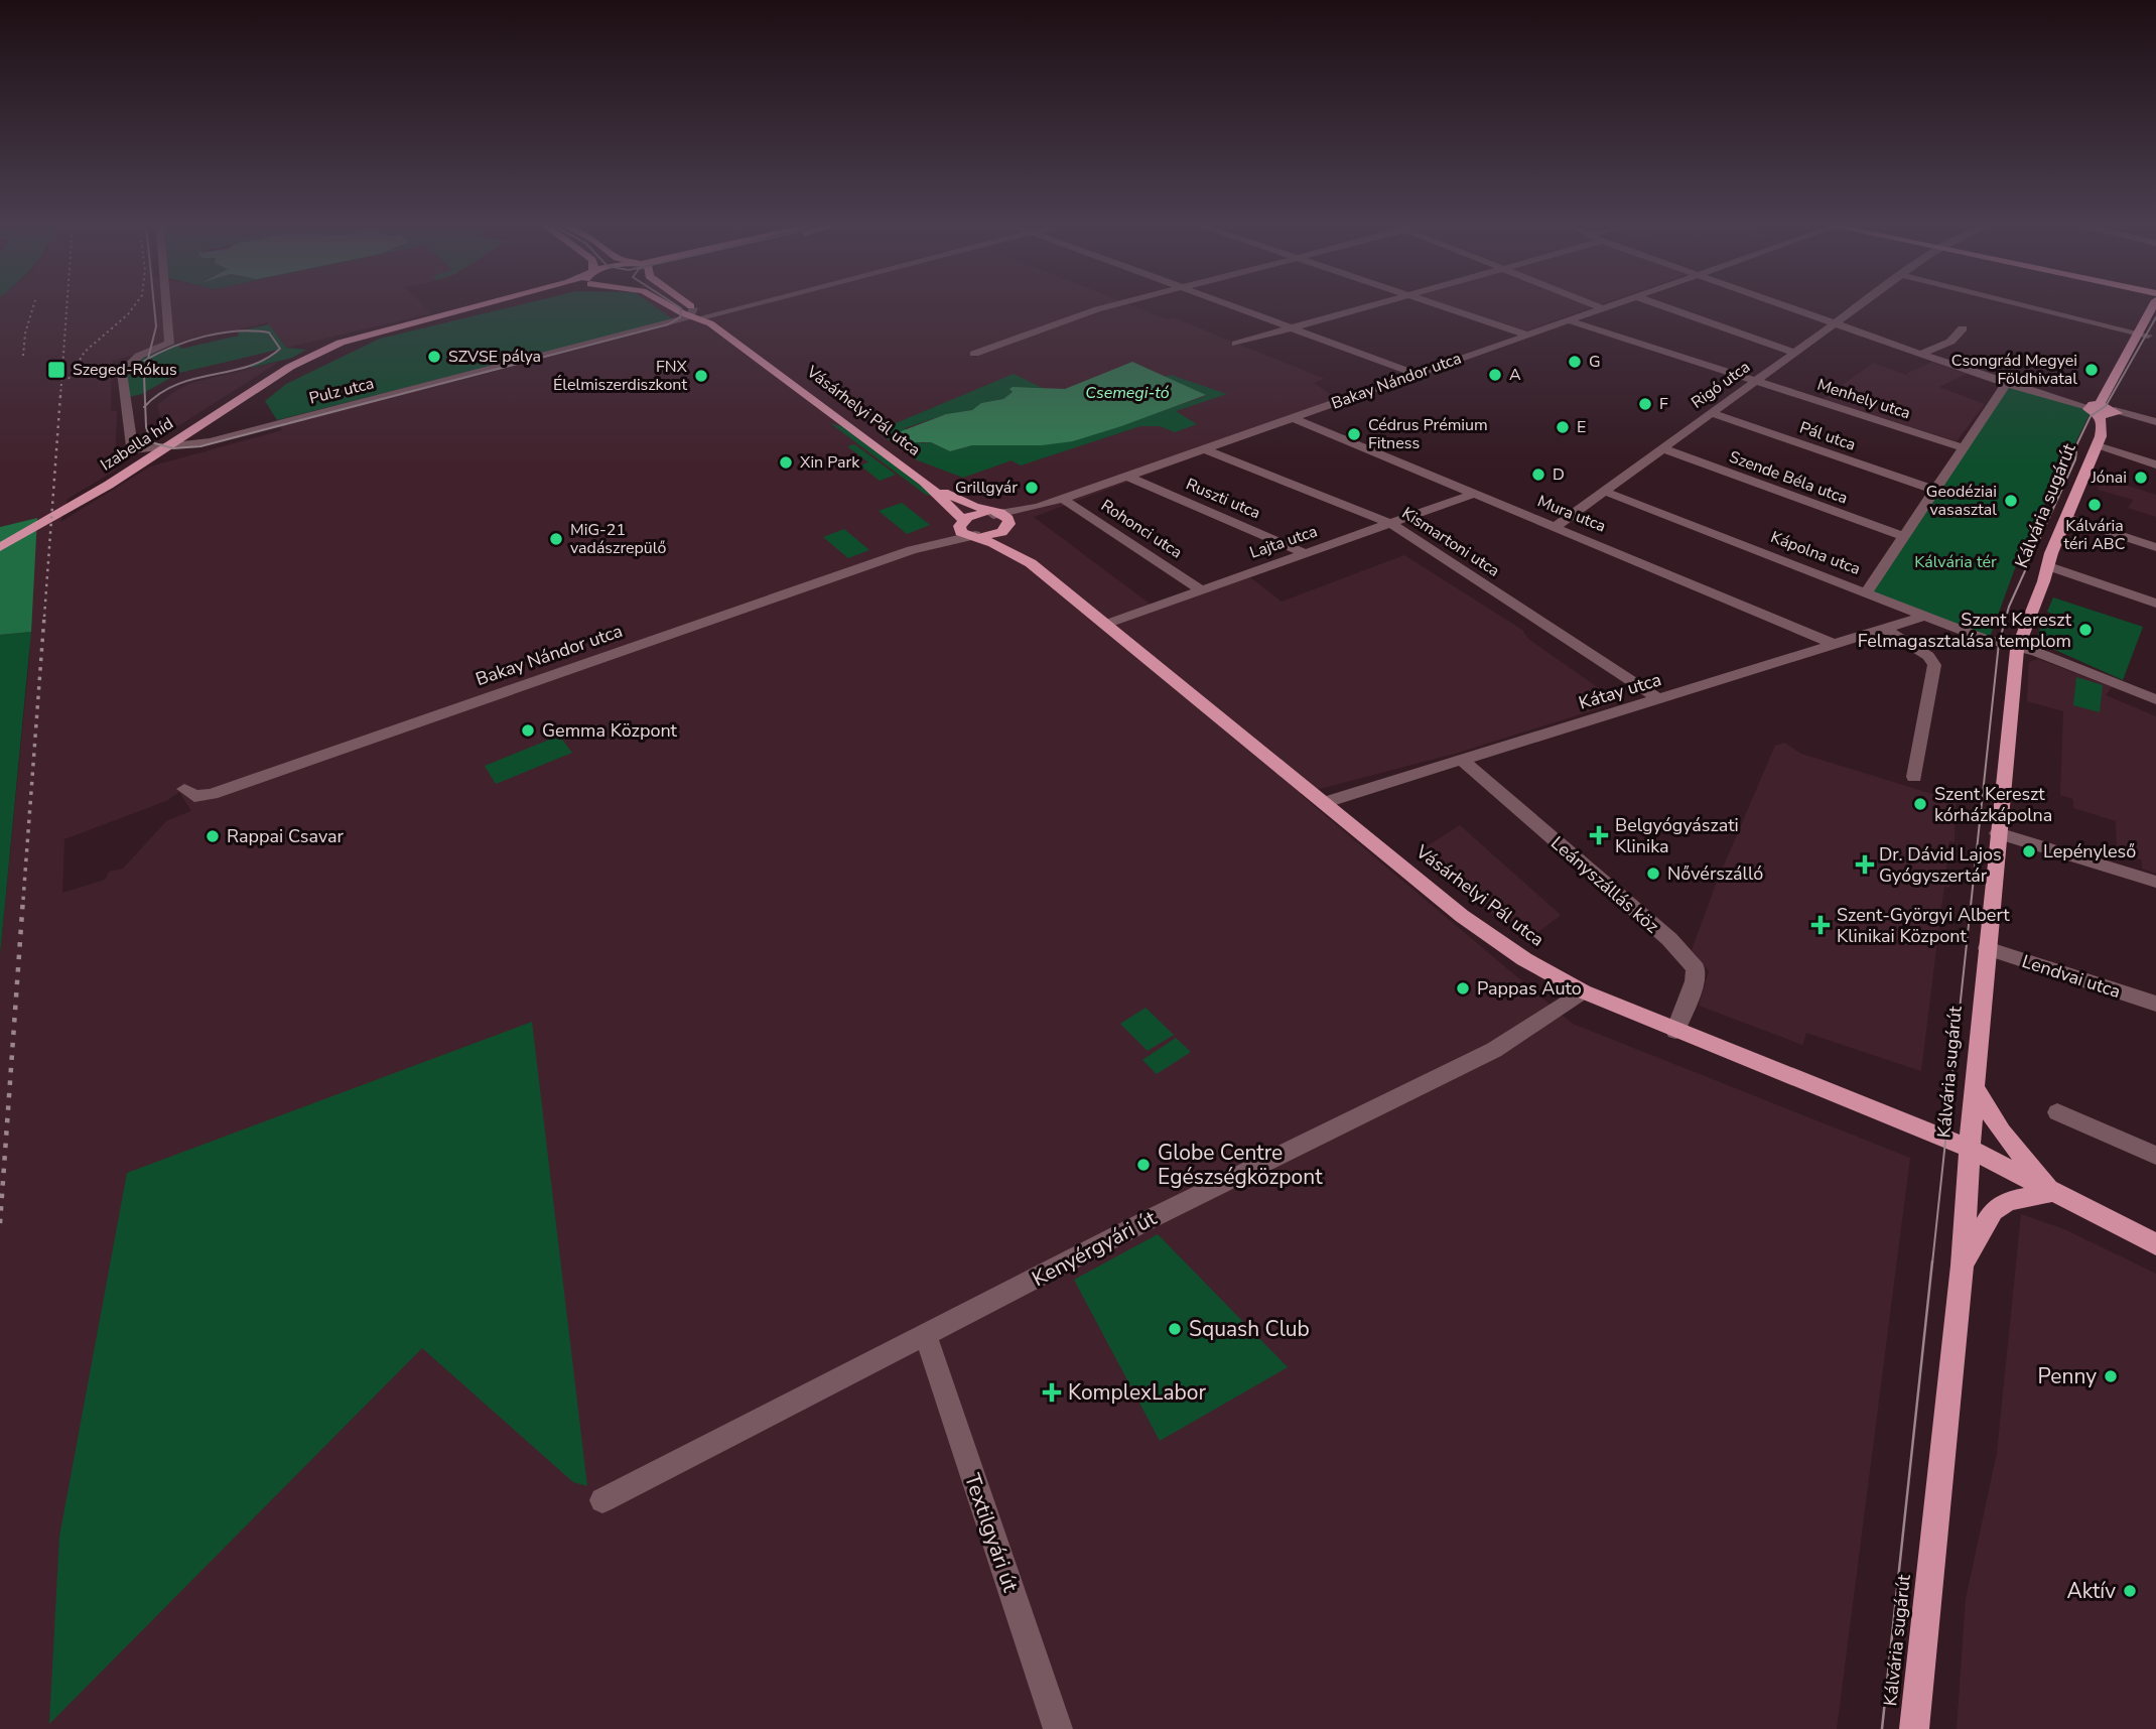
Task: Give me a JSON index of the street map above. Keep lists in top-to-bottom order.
{
  "streets": {
    "main road": ["Vásárhelyi Pál utca", "Izabella híd", "Kálvária sugárút"],
    "street": [
      "Bakay Nándor utca",
      "Rigó utca",
      "Pulz utca",
      "Menhely utca",
      "Pál utca",
      "Szende Béla utca",
      "Ruszti utca",
      "Mura utca",
      "Rohonci utca",
      "Lajta utca",
      "Kismartoni utca",
      "Kápolna utca",
      "Kátay utca",
      "Leányszállás köz",
      "Lendvai utca",
      "Kenyérgyári út",
      "Textilgyári út"
    ]
  },
  "crossings": [
    ["Bakay Nándor utca", "Menhely utca"],
    ["Bakay Nándor utca", "Vásárhelyi Pál utca"],
    ["Bakay Nándor utca", "Ruszti utca"],
    ["Bakay Nándor utca", "Mura utca"],
    ["Bakay Nándor utca", "Rohonci utca"],
    ["Bakay Nándor utca", "Kismartoni utca"],
    ["Rigó utca", "Menhely utca"],
    ["Rigó utca", "Pál utca"],
    ["Rigó utca", "Szende Béla utca"],
    ["Rigó utca", "Mura utca"],
    ["Rigó utca", "Kápolna utca"],
    ["Pulz utca", "Vásárhelyi Pál utca"],
    ["Vásárhelyi Pál utca", "Kálvária sugárút"],
    ["Vásárhelyi Pál utca", "Lajta utca"],
    ["Vásárhelyi Pál utca", "Kátay utca"],
    ["Vásárhelyi Pál utca", "Leányszállás köz"],
    ["Vásárhelyi Pál utca", "Kenyérgyári út"],
    ["Ruszti utca", "Lajta utca"],
    ["Kálvária sugárút", "Kápolna utca"],
    ["Kálvária sugárút", "Lendvai utca"],
    ["Mura utca", "Lajta utca"],
    ["Mura utca", "Kátay utca"],
    ["Rohonci utca", "Lajta utca"],
    ["Lajta utca", "Kismartoni utca"],
    ["Kismartoni utca", "Kátay utca"],
    ["Kápolna utca", "Kátay utca"],
    ["Kátay utca", "Leányszállás köz"],
    ["Kenyérgyári út", "Textilgyári út"]
  ],
  "water": ["Csemegi-tó"],
  "parks": ["Kálvária tér"],
  "places": {
    "other": [
      "SZVSE pálya",
      "G",
      "Csongrád Megyei Földhivatal",
      "A",
      "FNX Élelmiszerdiszkont",
      "F",
      "E",
      "Cédrus Prémium Fitness",
      "Xin Park",
      "D",
      "Jónai",
      "Grillgyár",
      "Geodéziai vasasztal",
      "Kálvária téri ABC",
      "MiG-21 vadászrepülő",
      "Szent Kereszt Felmagasztalása templom",
      "Gemma Központ",
      "Szent Kereszt kórházkápolna",
      "Rappai Csavar",
      "Lepényleső",
      "Nővérszálló",
      "Pappas Auto",
      "Globe Centre Egészségközpont",
      "Squash Club",
      "Penny",
      "Aktív"
    ],
    "transit": ["Szeged-Rókus"],
    "health": [
      "Belgyógyászati Klinika",
      "Dr. Dávid Lajos Gyógyszertár",
      "Szent-Györgyi Albert Klinikai Központ",
      "KomplexLabor"
    ]
  }
}
